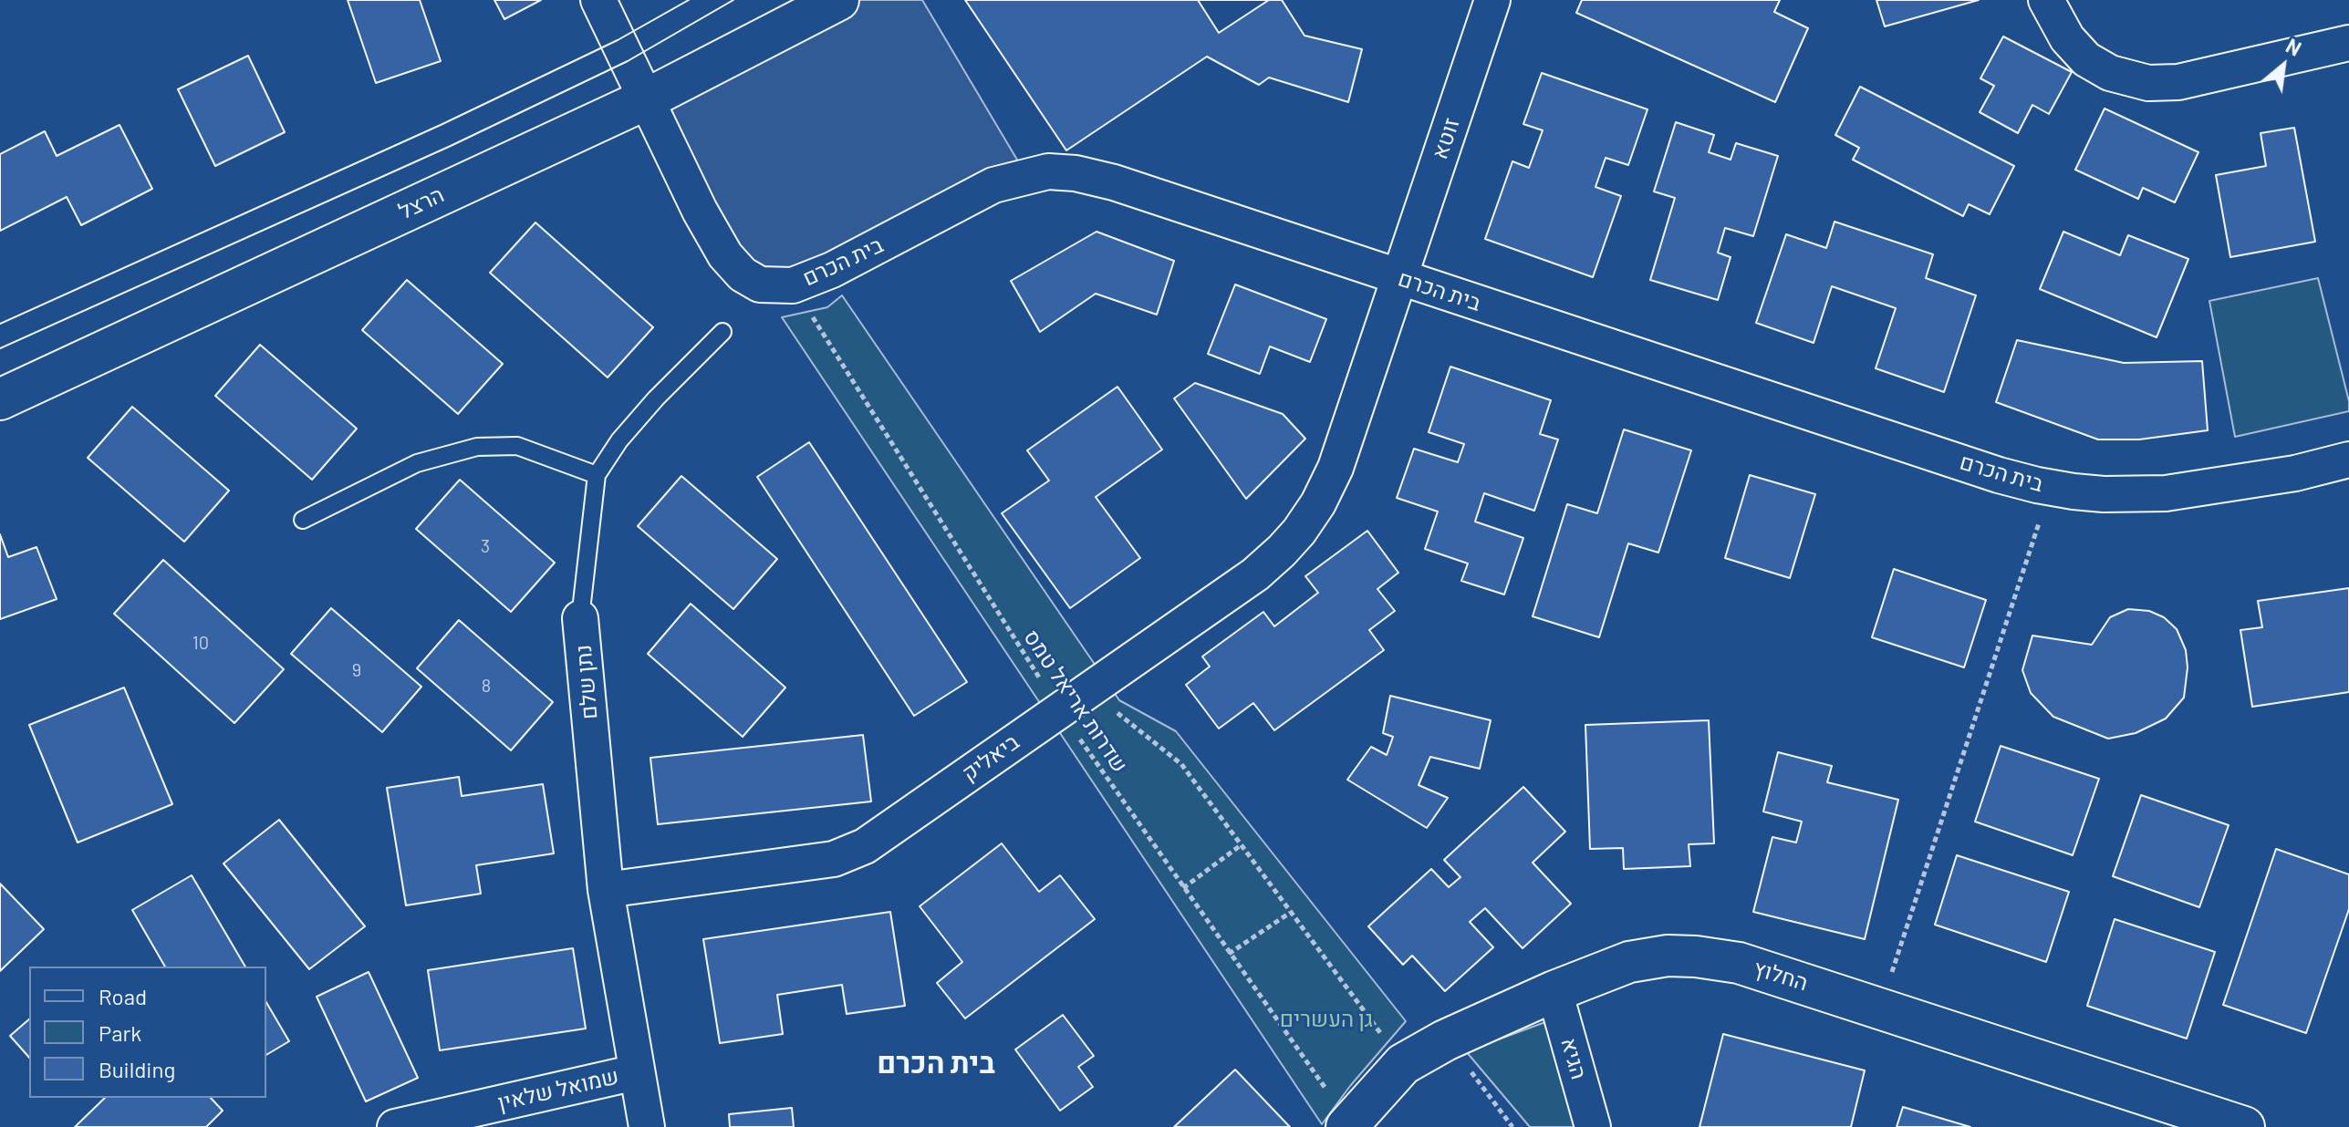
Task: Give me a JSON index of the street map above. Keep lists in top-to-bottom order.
{
  "streets": {
    "street": [
      "זוטא",
      "הרצל",
      "בית הכרם",
      "נתן שלם",
      "ביאליק",
      "החלוץ",
      "הגיא",
      "שמואל שלאין"
    ],
    "path": ["שדרות אריאל טמס"]
  },
  "crossings": [
    ["זוטא", "בית הכרם"],
    ["זוטא", "ביאליק"],
    ["הרצל", "בית הכרם"],
    ["בית הכרם", "שדרות אריאל טמס"],
    ["בית הכרם", "ביאליק"],
    ["נתן שלם", "ביאליק"],
    ["שדרות אריאל טמס", "ביאליק"],
    ["שדרות אריאל טמס", "החלוץ"],
    ["החלוץ", "הגיא"]
  ],
  "districts": ["בית הכרם"],
  "parks": ["גן העשרים"],
  "house_numbers": [
    "3",
    "10",
    "9",
    "8"
  ],
  "legend": ["Road", "Park", "Building"],
  "north": "top right"
}
